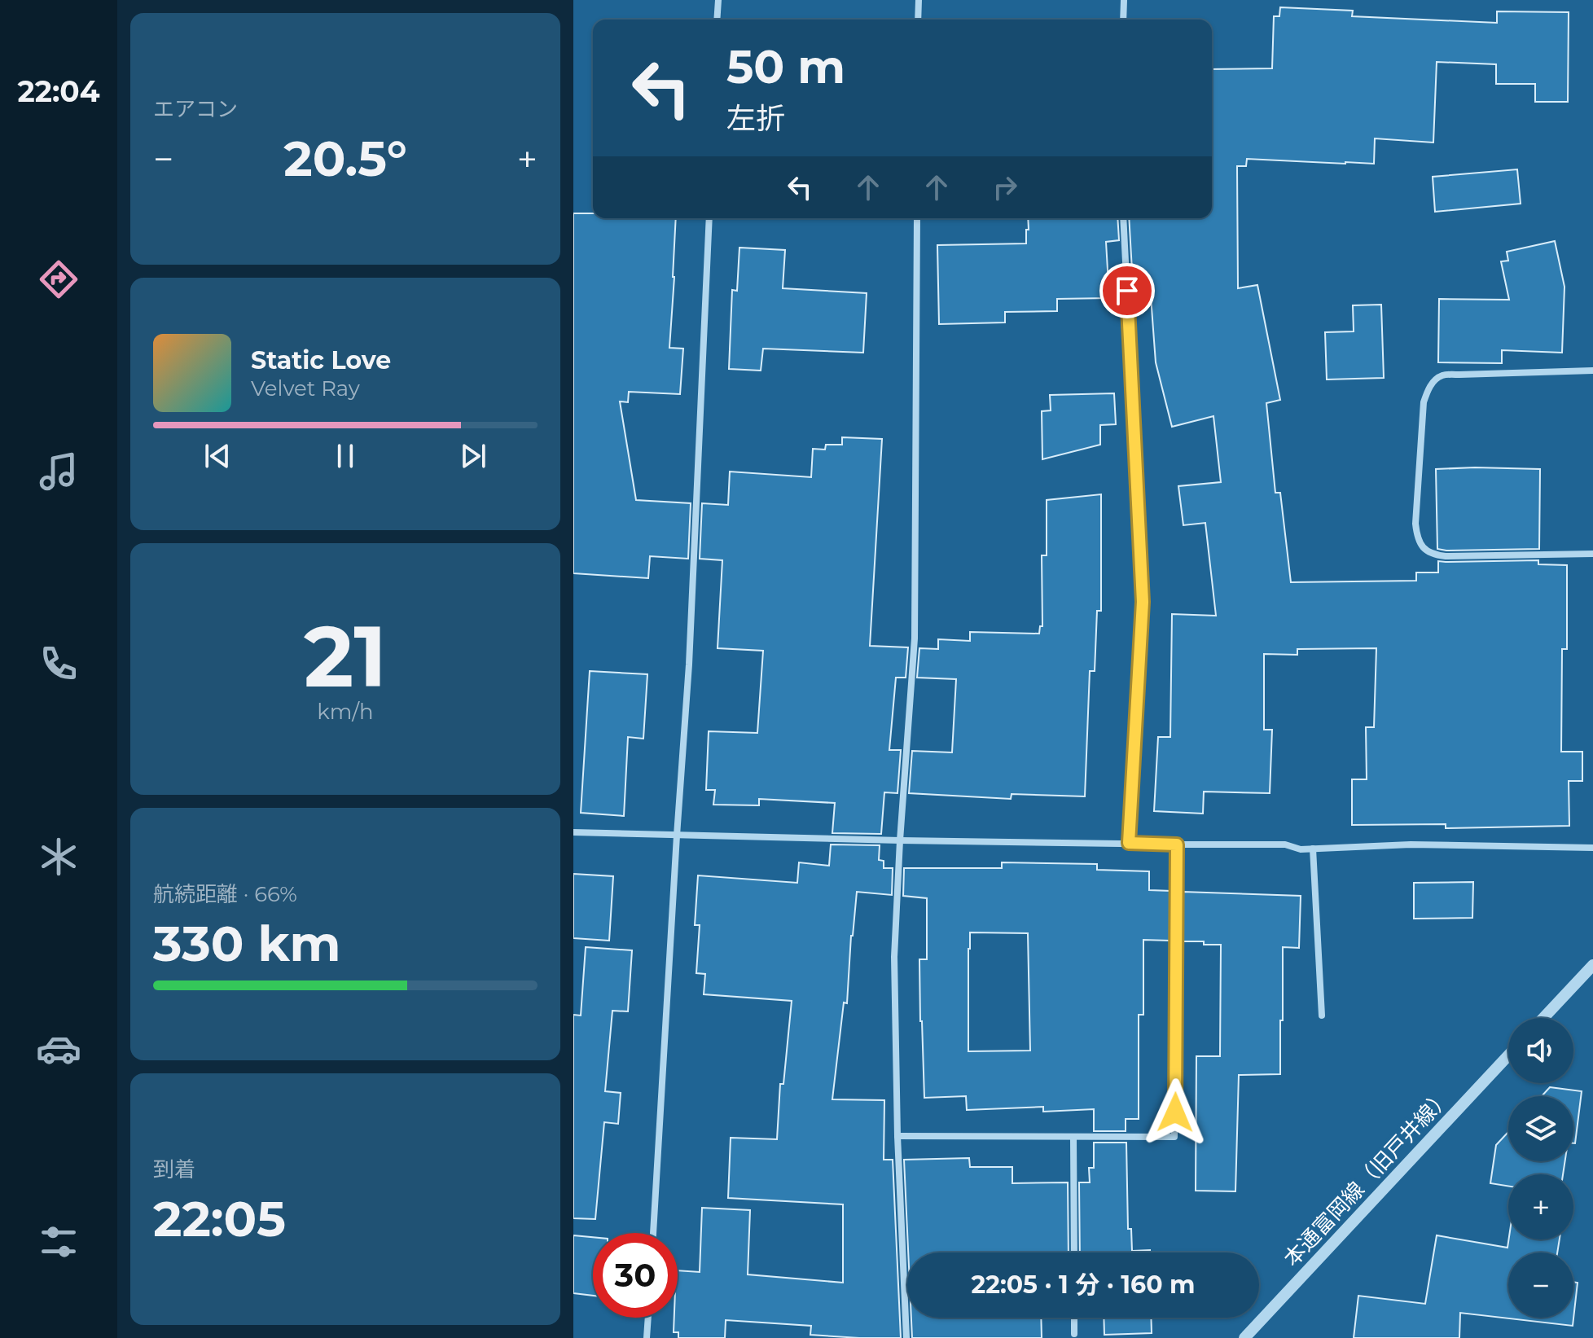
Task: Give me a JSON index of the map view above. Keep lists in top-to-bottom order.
{
  "streets": {
    "street": ["本通富岡線（旧戸井線）"]
  },
  "page": {
    "tabs": "22:04",
    "tile": [
      "エアコン",
      ["21", "km/h"],
      ["航続距離 · 66%", "330 km"],
      ["到着", "22:05"]
    ],
    "turn": ["50 m", "左折"],
    "heat": ["−", "20.5°", "+"],
    "song": ["Static Love", "Velvet Ray"],
    "map_buttons": ["+", "−"],
    "limit": "30",
    "trip": "22:05 · 1 分 · 160 m"
  }
}
